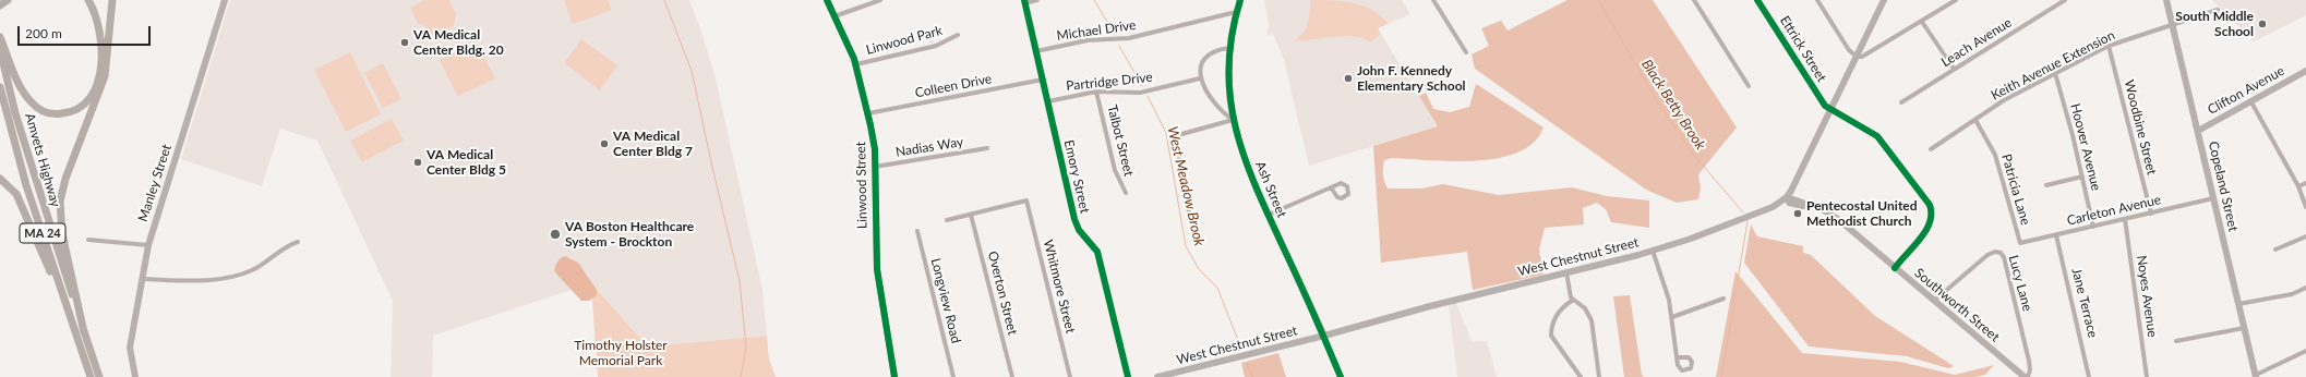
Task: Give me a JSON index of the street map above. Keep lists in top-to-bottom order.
{
  "streets": {
    "highway": ["Amvets Highway", "MA 24"],
    "main road": [
      "Clifton Avenue",
      "Manley Street",
      "Linwood Street",
      "Copeland Street",
      "Ash Street",
      "West Chestnut Street",
      "Southworth Street"
    ],
    "street": [
      "Michael Drive",
      "Linwood Park",
      "Leach Avenue",
      "Ettrick Street",
      "Keith Avenue Extension",
      "Partridge Drive",
      "Colleen Drive",
      "Woodbine Street",
      "Talbot Street",
      "Nadias Way",
      "Hoover Avenue",
      "Emory Street",
      "Patricia Lane",
      "Carleton Avenue",
      "Lucy Lane",
      "Whitmore Street",
      "Overton Street",
      "Noyes Avenue",
      "Longview Road",
      "Jane Terrace"
    ]
  },
  "crossings": [
    ["Michael Drive", "Emory Street"],
    ["Michael Drive", "Ash Street"],
    ["Linwood Park", "Linwood Street"],
    ["Keith Avenue Extension", "Woodbine Street"],
    ["Keith Avenue Extension", "Hoover Avenue"],
    ["Keith Avenue Extension", "Copeland Street"],
    ["Keith Avenue Extension", "Patricia Lane"],
    ["Partridge Drive", "Talbot Street"],
    ["Partridge Drive", "Emory Street"],
    ["Colleen Drive", "Emory Street"],
    ["Colleen Drive", "Linwood Street"],
    ["Clifton Avenue", "Copeland Street"],
    ["Woodbine Street", "Carleton Avenue"],
    ["Nadias Way", "Linwood Street"],
    ["Hoover Avenue", "Carleton Avenue"],
    ["Copeland Street", "Carleton Avenue"],
    ["Ash Street", "West Chestnut Street"],
    ["Patricia Lane", "Carleton Avenue"],
    ["Carleton Avenue", "Noyes Avenue"],
    ["Carleton Avenue", "Jane Terrace"],
    ["West Chestnut Street", "Southworth Street"],
    ["Lucy Lane", "Southworth Street"],
    ["Whitmore Street", "Overton Street"]
  ],
  "water": ["Black Betty Brook", "West Meadow Brook"],
  "parks": ["Timothy Holster Memorial Park"],
  "places": [
    "South Middle School",
    "VA Medical Center Bldg. 20",
    "John F. Kennedy Elementary School",
    "VA Medical Center Bldg 7",
    "VA Medical Center Bldg 5",
    "Pentecostal United Methodist Church",
    "VA Boston Healthcare System - Brockton"
  ],
  "scale_bar": "200 m"
}
